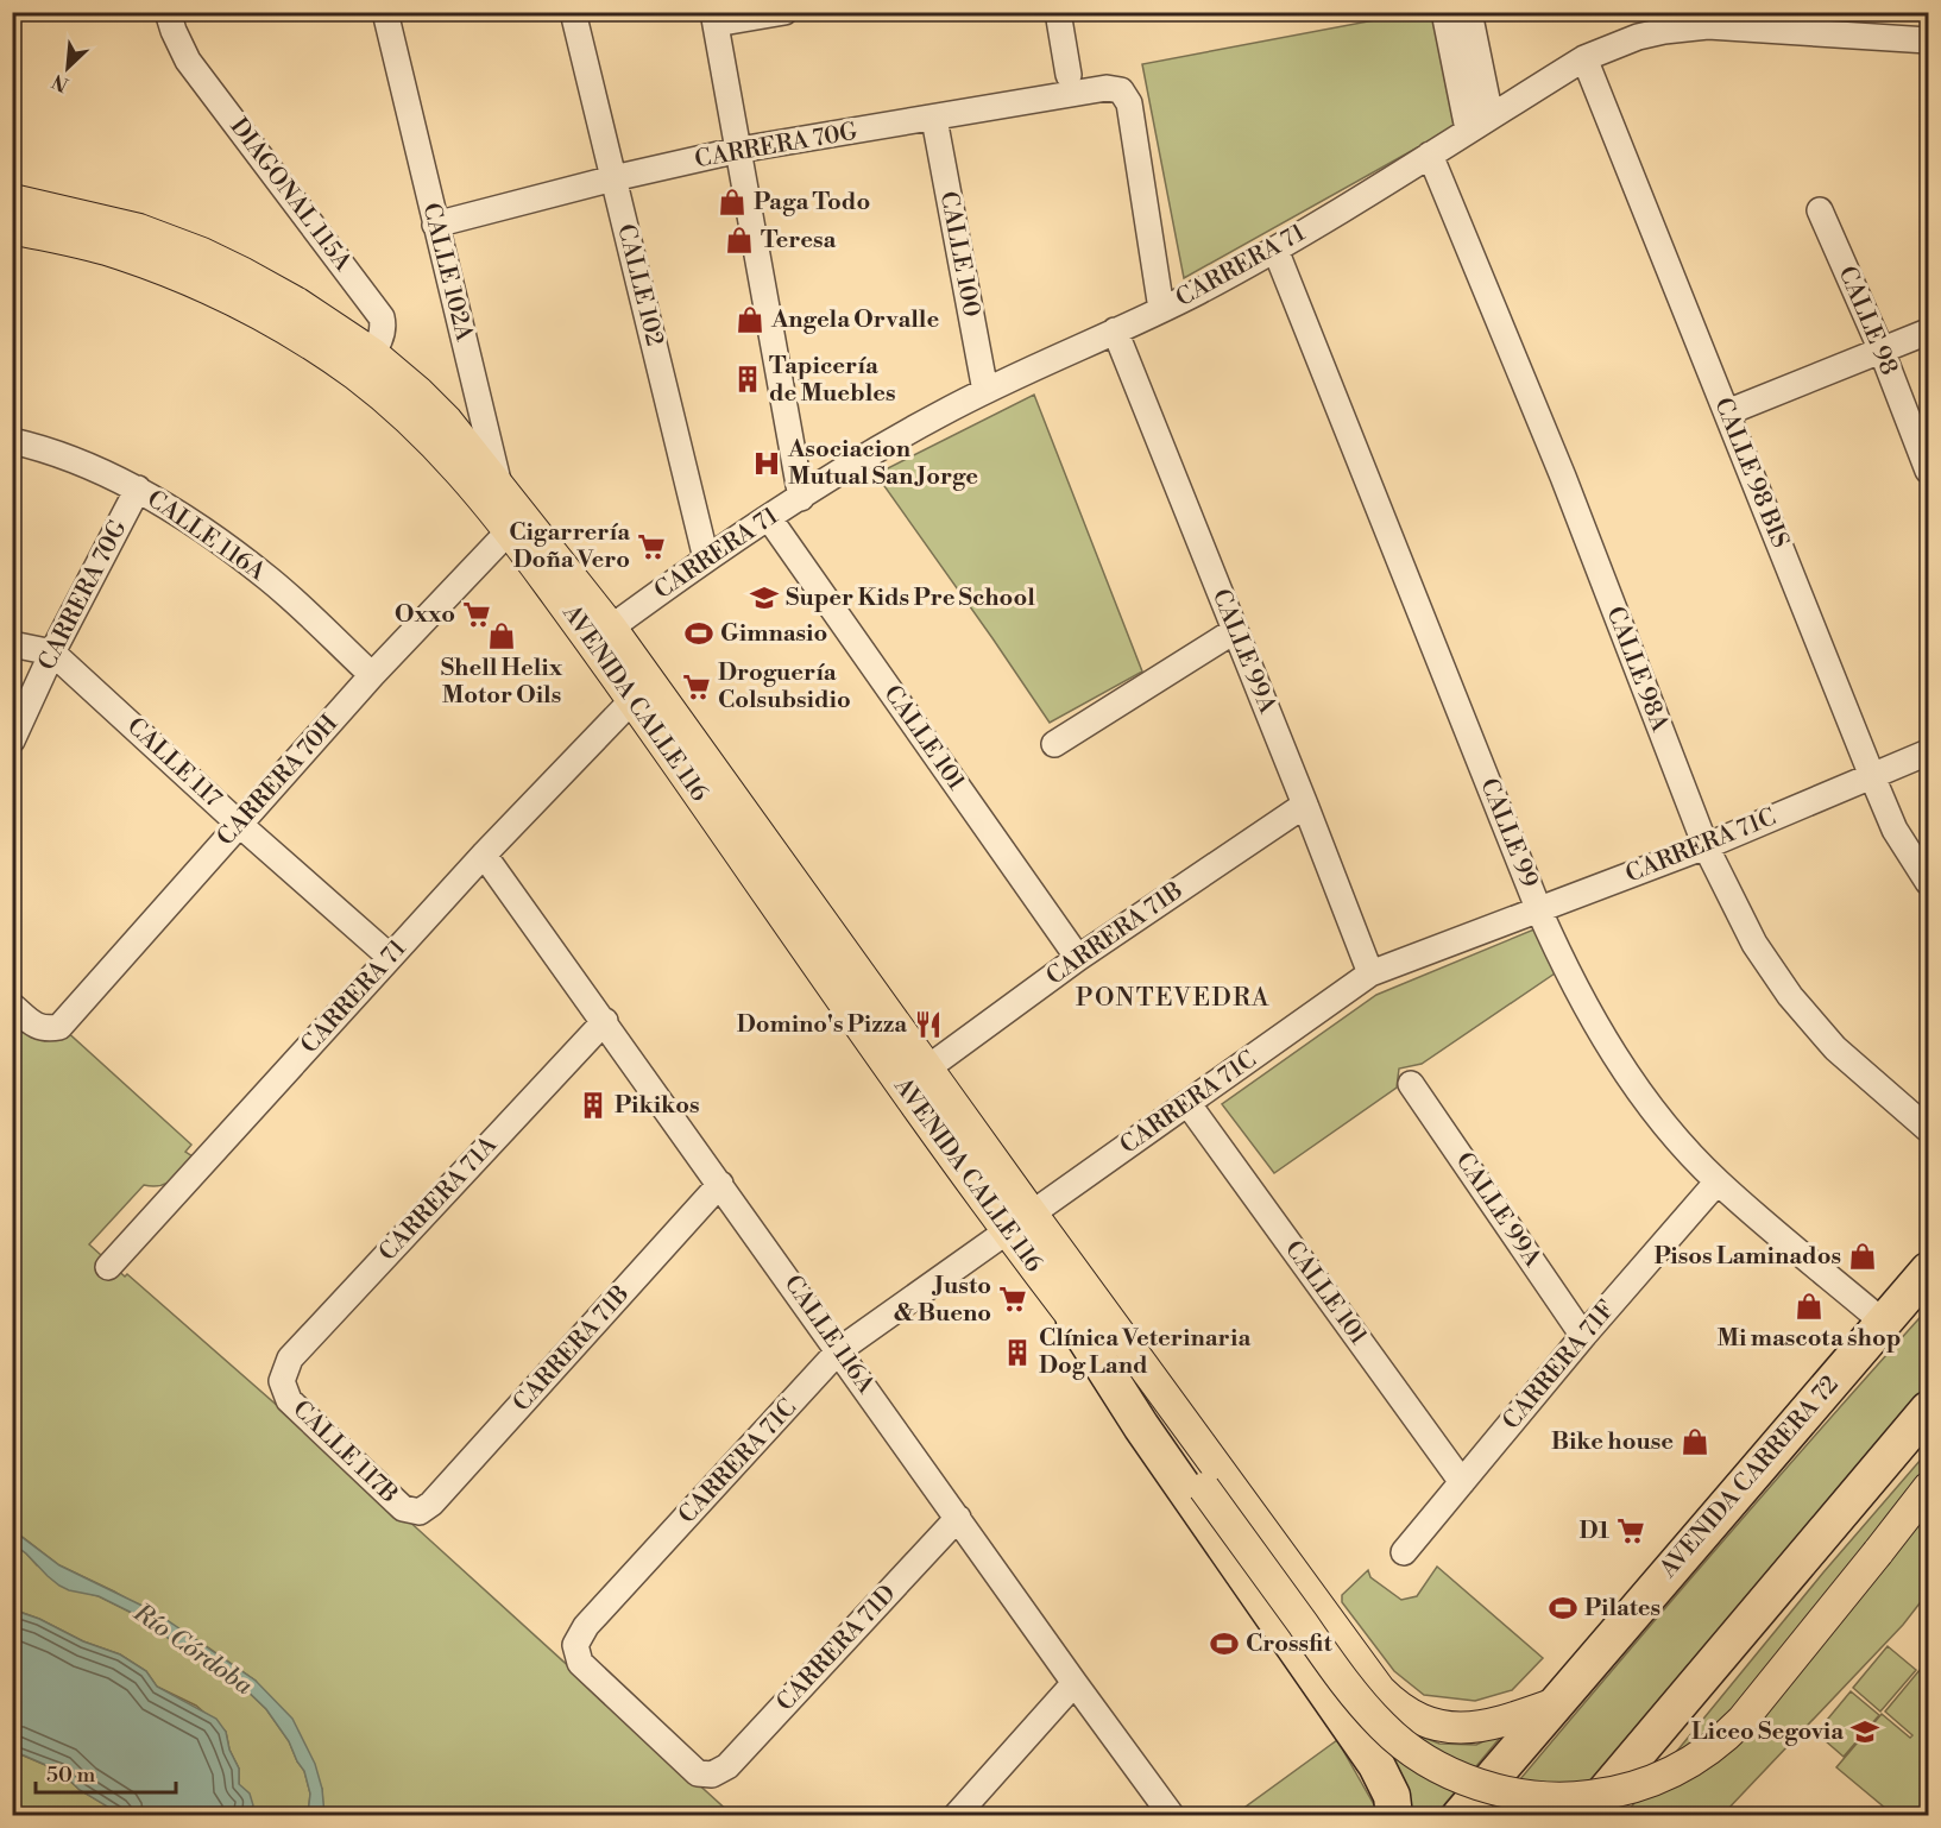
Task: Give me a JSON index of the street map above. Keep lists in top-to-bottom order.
{
  "streets": {
    "highway": ["AVENIDA CARRERA 72"],
    "main road": ["AVENIDA CALLE 116"],
    "street": [
      "CARRERA 70G",
      "DIAGONAL 115A",
      "CALLE 100",
      "CARRERA 71",
      "CALLE 102A",
      "CALLE 102",
      "CALLE 98",
      "CALLE 98 BIS",
      "CALLE 116A",
      "CALLE 99A",
      "CALLE 98A",
      "CALLE 101",
      "CALLE 117",
      "CARRERA 70H",
      "CALLE 99",
      "CARRERA 71C",
      "CARRERA 71B",
      "CARRERA 71A",
      "CARRERA 71F",
      "CALLE 117B",
      "CARRERA 71D"
    ]
  },
  "crossings": [
    ["CARRERA 70G", "CALLE 100"],
    ["CARRERA 70G", "CARRERA 71"],
    ["CARRERA 70G", "CALLE 102A"],
    ["CARRERA 70G", "CALLE 102"],
    ["CARRERA 70G", "CALLE 116A"],
    ["CARRERA 70G", "CALLE 117"],
    ["DIAGONAL 115A", "AVENIDA CALLE 116"],
    ["CALLE 100", "CARRERA 71"],
    ["CARRERA 71", "CALLE 102"],
    ["CARRERA 71", "CALLE 98 BIS"],
    ["CARRERA 71", "CALLE 116A"],
    ["CARRERA 71", "CALLE 99A"],
    ["CARRERA 71", "CALLE 98A"],
    ["CARRERA 71", "AVENIDA CALLE 116"],
    ["CARRERA 71", "CALLE 101"],
    ["CARRERA 71", "CALLE 117"],
    ["CARRERA 71", "CALLE 99"],
    ["CALLE 102A", "AVENIDA CALLE 116"],
    ["CALLE 102A", "CARRERA 70H"],
    ["CALLE 98 BIS", "CARRERA 71C"],
    ["CALLE 116A", "CARRERA 70H"],
    ["CALLE 116A", "CARRERA 71C"],
    ["CALLE 116A", "CARRERA 71B"],
    ["CALLE 116A", "CARRERA 71A"],
    ["CALLE 116A", "CARRERA 71D"],
    ["CALLE 99A", "CARRERA 71C"],
    ["CALLE 99A", "CARRERA 71B"],
    ["CALLE 99A", "CARRERA 71F"],
    ["CALLE 98A", "CARRERA 71C"],
    ["AVENIDA CALLE 116", "CARRERA 70H"],
    ["AVENIDA CALLE 116", "CARRERA 71C"],
    ["AVENIDA CALLE 116", "CARRERA 71B"],
    ["AVENIDA CALLE 116", "AVENIDA CARRERA 72"],
    ["CALLE 101", "CARRERA 71C"],
    ["CALLE 101", "CARRERA 71B"],
    ["CALLE 101", "CARRERA 71F"],
    ["CALLE 117", "CARRERA 70H"],
    ["CALLE 99", "CARRERA 71C"],
    ["CALLE 99", "CARRERA 71F"],
    ["CALLE 99", "AVENIDA CARRERA 72"],
    ["CARRERA 71C", "CARRERA 71D"],
    ["CARRERA 71B", "CALLE 117B"],
    ["CARRERA 71A", "CALLE 117B"]
  ],
  "districts": ["PONTEVEDRA"],
  "water": ["Río Córdoba"],
  "places": {
    "shop": [
      "Paga Todo",
      "Teresa",
      "Angela Orvalle",
      "Shell Helix Motor Oils",
      "Pisos Laminados",
      "Mi mascota shop",
      "Bike house"
    ],
    "building": ["Tapicería de Muebles", "Pikikos", "Clínica Veterinaria Dog Land"],
    "hospital": ["Asociacion Mutual San Jorge"],
    "supermarket": [
      "Cigarrería Doña Vero",
      "Oxxo",
      "Droguería Colsubsidio",
      "Justo & Bueno",
      "D1"
    ],
    "school or university": ["Super Kids Pre School", "Liceo Segovia"],
    "sports": ["Gimnasio", "Pilates", "Crossfit"],
    "restaurant": ["Domino's Pizza"]
  },
  "scale_bar": "50 m",
  "north": "bottom left"
}
